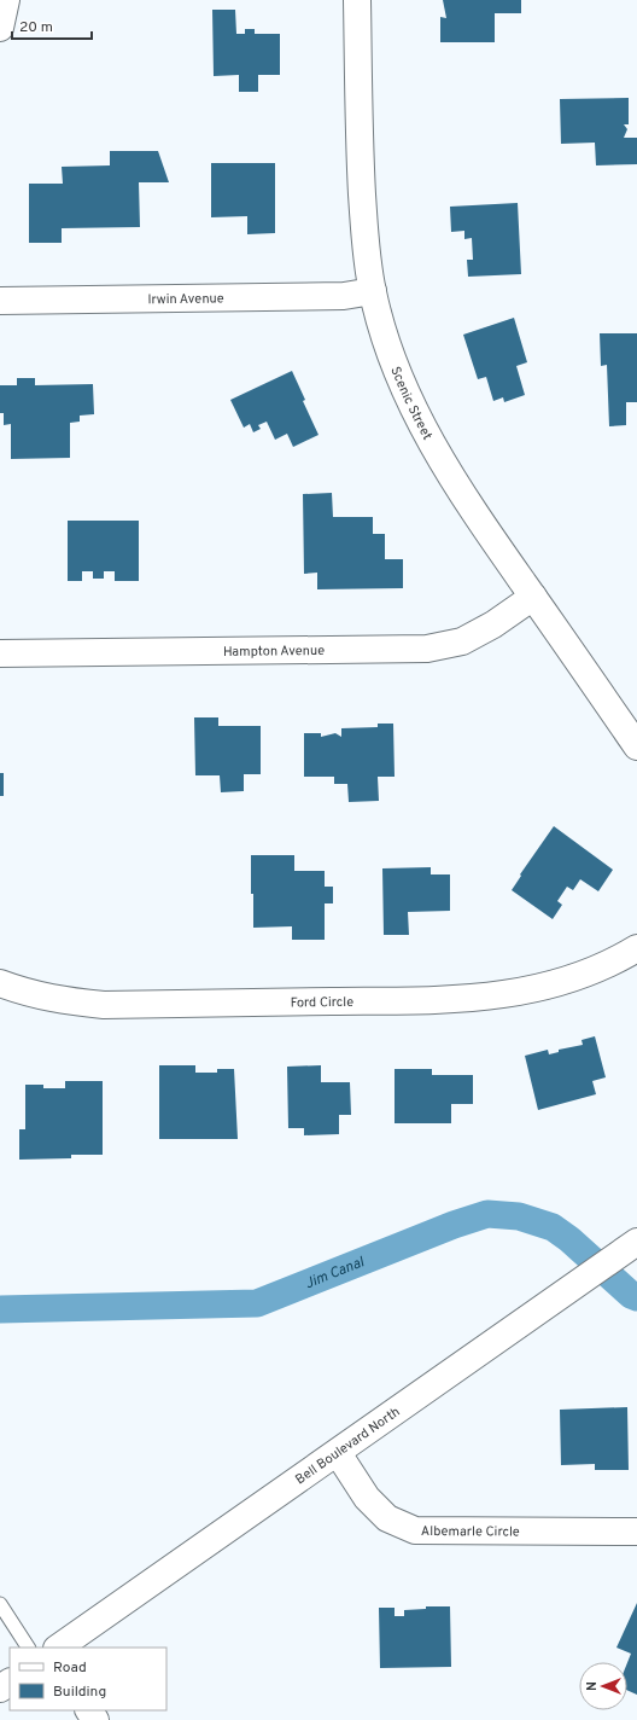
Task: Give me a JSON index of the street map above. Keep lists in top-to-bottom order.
{
  "streets": {
    "street": [
      "Irwin Avenue",
      "Scenic Street",
      "Hampton Avenue",
      "Ford Circle",
      "Bell Boulevard North",
      "Albemarle Circle"
    ]
  },
  "crossings": [
    ["Irwin Avenue", "Scenic Street"],
    ["Scenic Street", "Hampton Avenue"],
    ["Bell Boulevard North", "Albemarle Circle"]
  ],
  "water": ["Jim Canal"],
  "legend": ["Road", "Building"],
  "scale_bar": "20 m",
  "north": "left"
}
